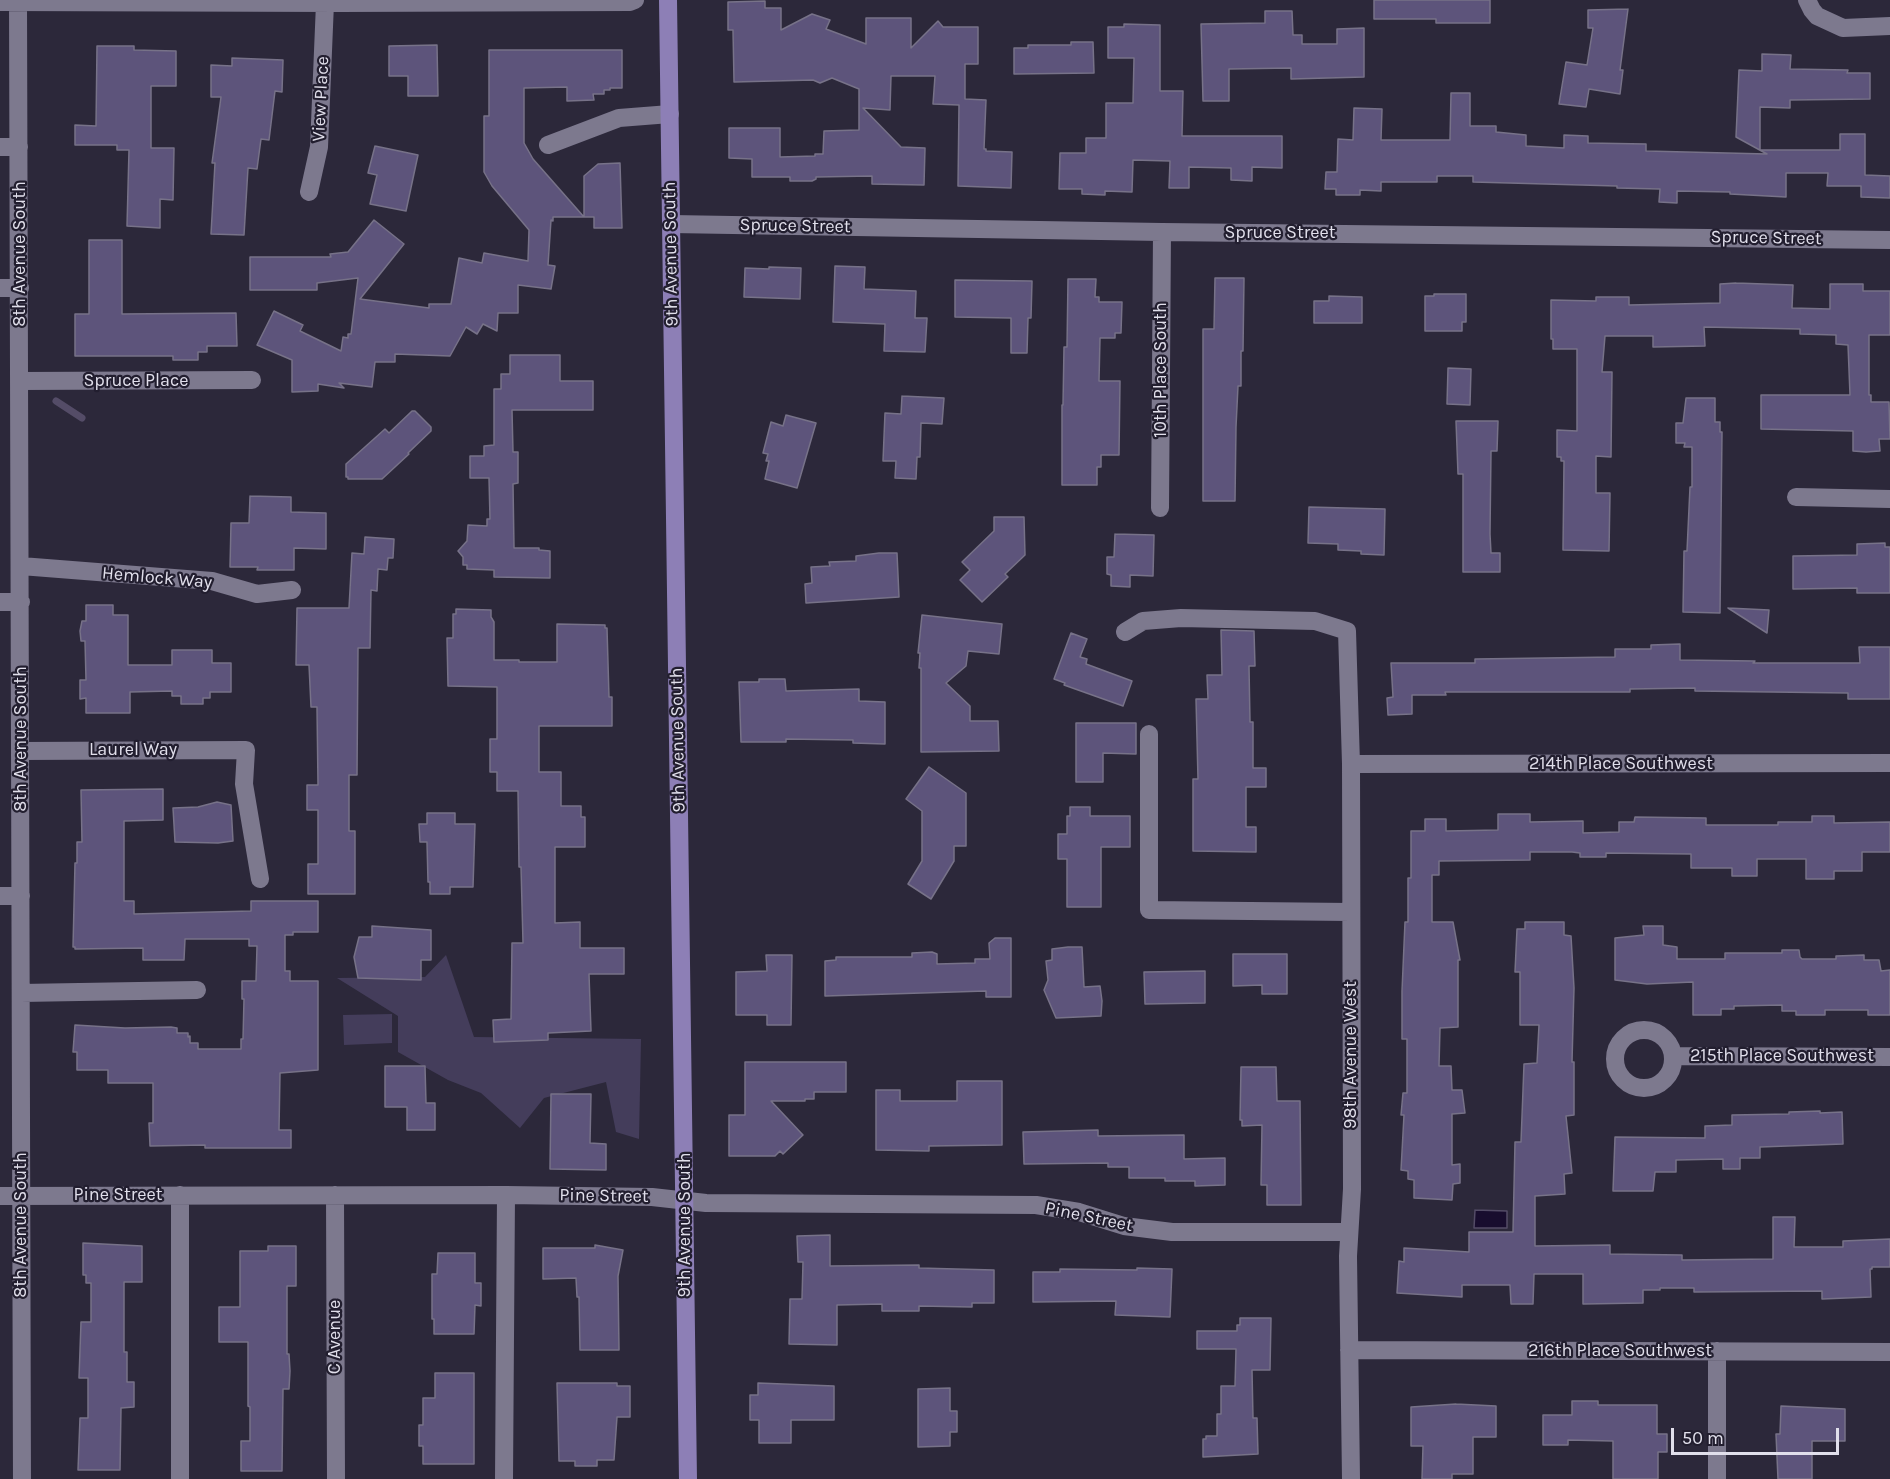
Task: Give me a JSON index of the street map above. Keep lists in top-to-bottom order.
{
  "streets": {
    "main road": ["9th Avenue South"],
    "street": [
      "View Place",
      "Spruce Street",
      "8th Avenue South",
      "10th Place South",
      "Spruce Place",
      "Hemlock Way",
      "Laurel Way",
      "214th Place Southwest",
      "98th Avenue West",
      "215th Place Southwest",
      "Pine Street",
      "C Avenue",
      "216th Place Southwest"
    ]
  },
  "crossings": [
    ["Spruce Street", "9th Avenue South"],
    ["Spruce Street", "10th Place South"],
    ["8th Avenue South", "Spruce Place"],
    ["8th Avenue South", "Hemlock Way"],
    ["8th Avenue South", "Laurel Way"],
    ["8th Avenue South", "Pine Street"],
    ["9th Avenue South", "Pine Street"],
    ["214th Place Southwest", "98th Avenue West"],
    ["98th Avenue West", "Pine Street"],
    ["98th Avenue West", "216th Place Southwest"],
    ["Pine Street", "C Avenue"]
  ],
  "scale_bar": "50 m"
}
